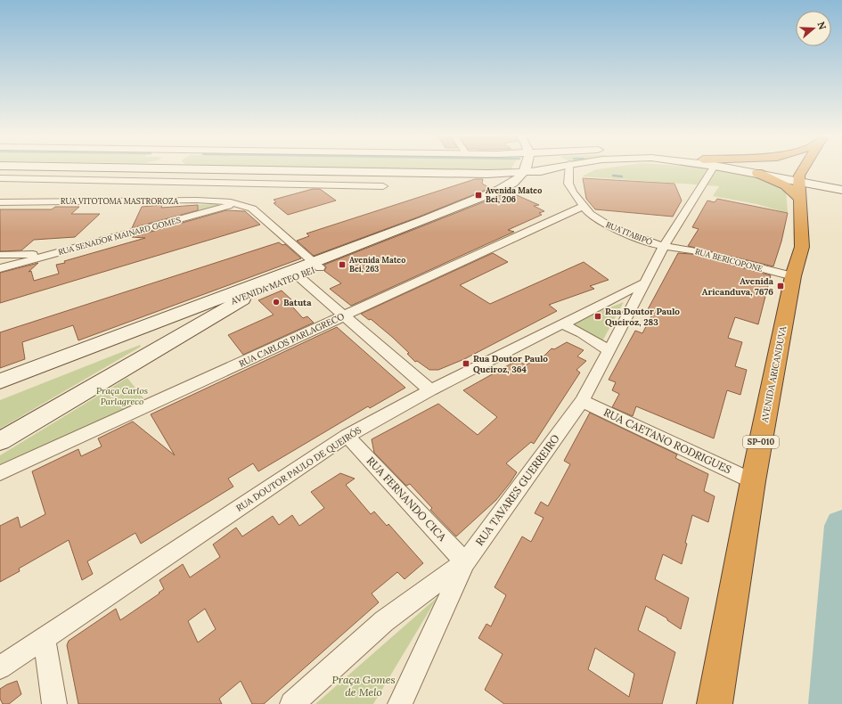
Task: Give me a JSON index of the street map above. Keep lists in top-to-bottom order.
{
  "streets": {
    "highway": ["AVENIDA ARICANDUVA", "SP-010"],
    "main road": ["AVENIDA MATEO BEI"],
    "street": [
      "RUA VITOTOMA MASTROROZA",
      "RUA ITABIPÓ",
      "RUA SENADOR MAINARD GOMES",
      "RUA BERICOPONE",
      "RUA CARLOS PARLAGRECO",
      "RUA CAETANO RODRIGUES",
      "RUA DOUTOR PAULO DE QUEIRÓS",
      "RUA TAVARES GUERREIRO",
      "RUA FERNANDO CICA"
    ]
  },
  "crossings": [
    ["RUA VITOTOMA MASTROROZA", "RUA SENADOR MAINARD GOMES"],
    ["RUA VITOTOMA MASTROROZA", "AVENIDA MATEO BEI"],
    ["RUA ITABIPÓ", "RUA BERICOPONE"],
    ["RUA ITABIPÓ", "RUA CARLOS PARLAGRECO"],
    ["RUA BERICOPONE", "AVENIDA ARICANDUVA"],
    ["AVENIDA ARICANDUVA", "RUA CAETANO RODRIGUES"],
    ["RUA CAETANO RODRIGUES", "RUA TAVARES GUERREIRO"],
    ["RUA DOUTOR PAULO DE QUEIRÓS", "RUA TAVARES GUERREIRO"],
    ["RUA DOUTOR PAULO DE QUEIRÓS", "RUA FERNANDO CICA"],
    ["RUA TAVARES GUERREIRO", "RUA FERNANDO CICA"]
  ],
  "parks": ["Praça Carlos Parlagreco", "Praça Gomes de Melo"],
  "places": {
    "transit": [
      "Avenida Mateo Bei, 206",
      "Avenida Mateo Bei, 263",
      "Avenida Aricanduva, 7676",
      "Rua Doutor Paulo Queiroz, 283",
      "Rua Doutor Paulo Queiroz, 364"
    ],
    "other": ["Batuta"]
  },
  "north": "right"
}
